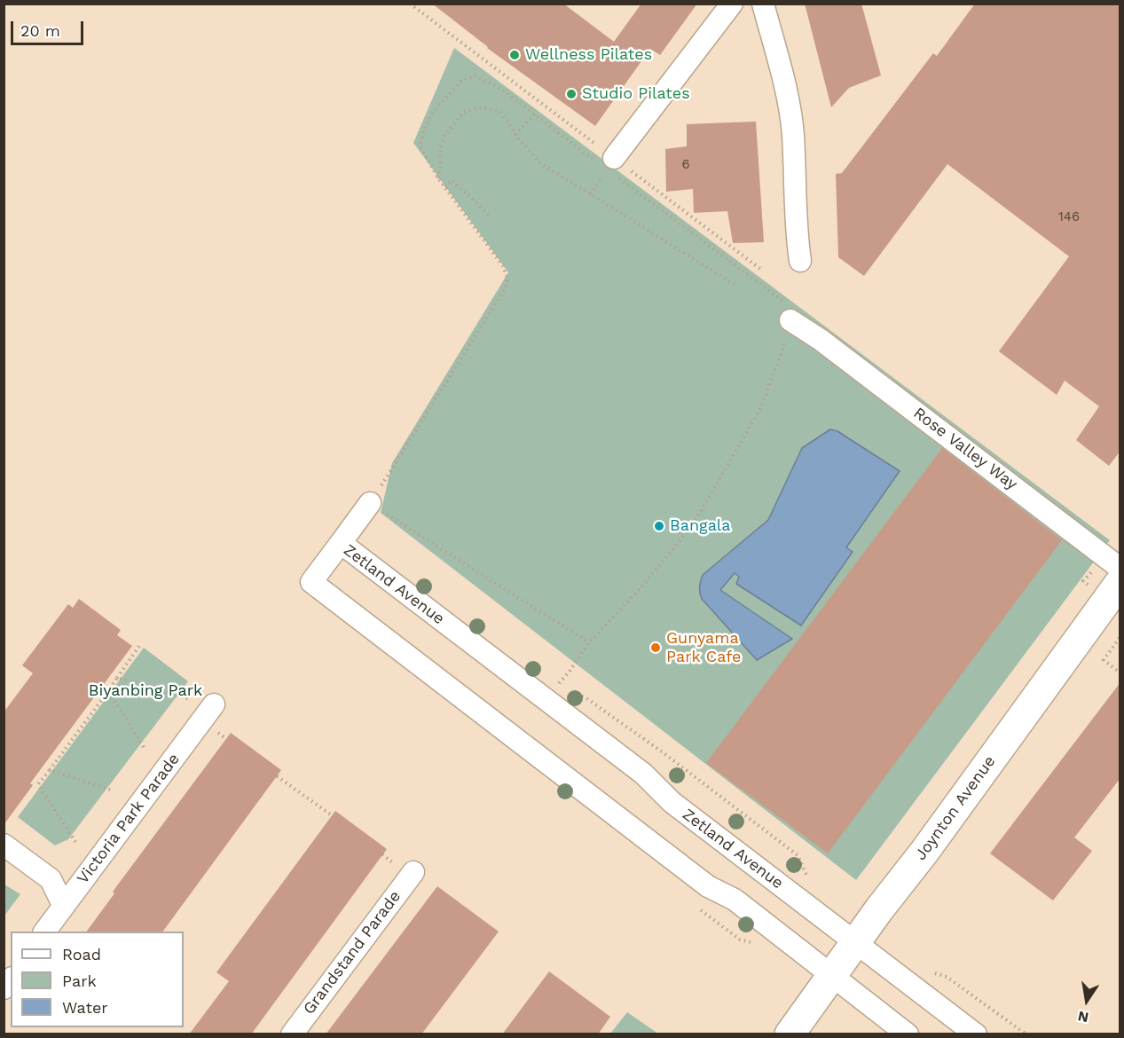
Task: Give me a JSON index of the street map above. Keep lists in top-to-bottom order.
{
  "streets": {
    "street": [
      "Rose Valley Way",
      "Zetland Avenue",
      "Joynton Avenue",
      "Victoria Park Parade",
      "Grandstand Parade"
    ]
  },
  "crossings": [
    ["Zetland Avenue", "Joynton Avenue"]
  ],
  "parks": ["Biyanbing Park"],
  "places": [
    "Wellness Pilates",
    "Studio Pilates",
    "Bangala",
    "Gunyama Park Cafe"
  ],
  "house_numbers": ["6", "146"],
  "legend": ["Road", "Park", "Water"],
  "scale_bar": "20 m",
  "north": "bottom"
}
